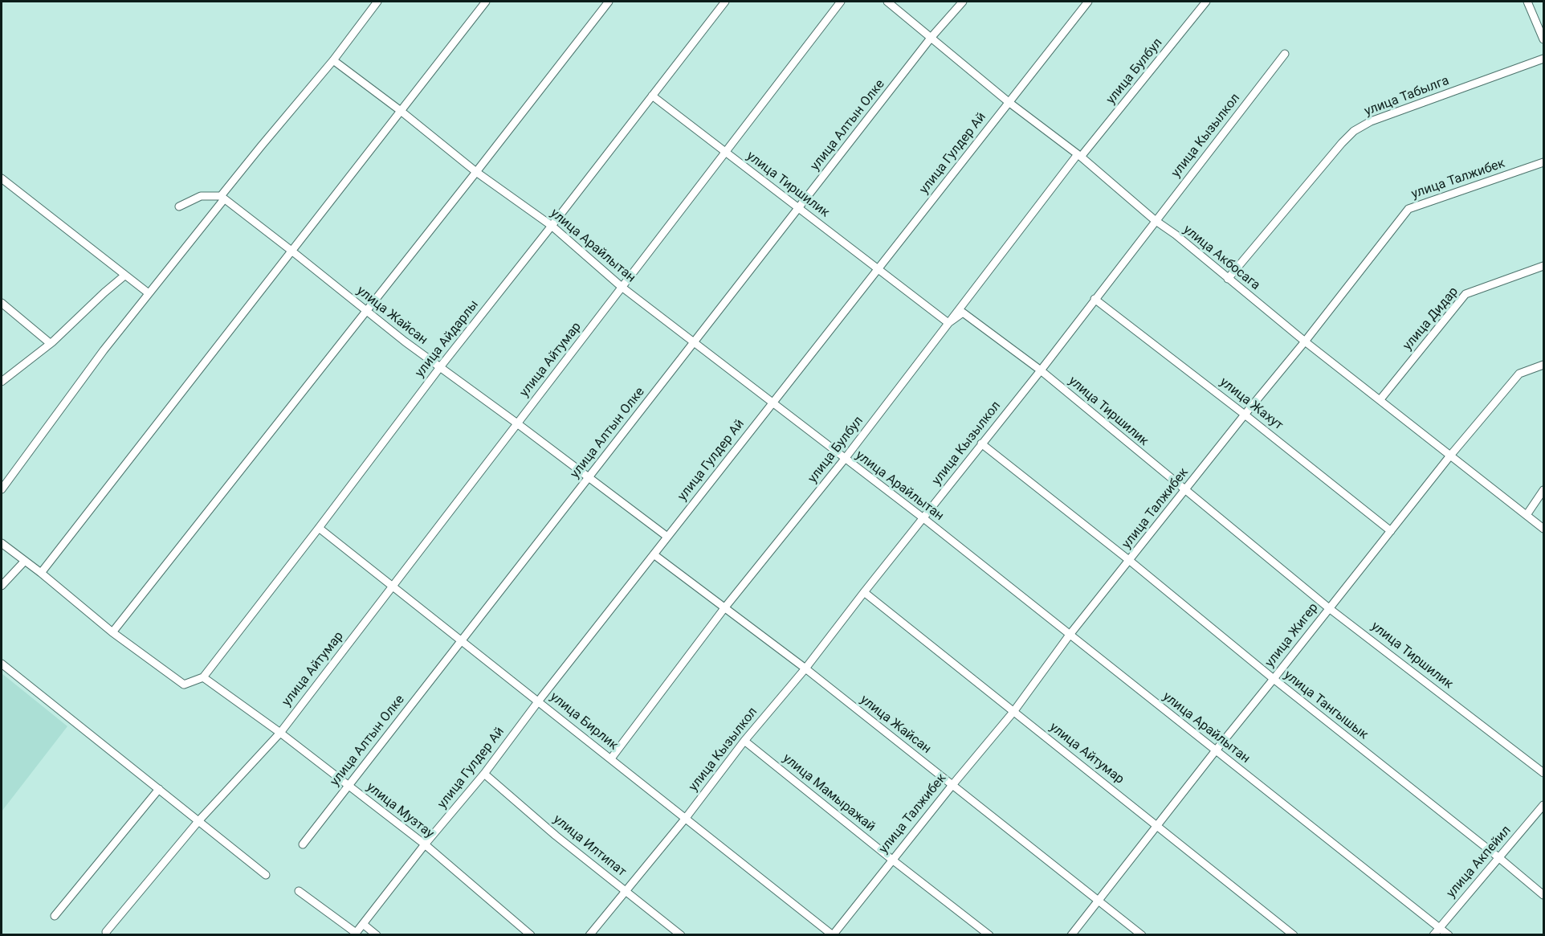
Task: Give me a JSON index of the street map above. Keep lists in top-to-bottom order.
{
  "streets": {
    "street": [
      "улица Булбул",
      "улица Табылга",
      "улица Алтын Олке",
      "улица Кызылкол",
      "улица Гулдер Ай",
      "улица Талжибек",
      "улица Тиршилик",
      "улица Арайлытан",
      "улица Акбосага",
      "улица Жайсан",
      "улица Дидар",
      "улица Айдарлы",
      "улица Айтумар",
      "улица Жахут",
      "улица Жигер",
      "улица Тангышык",
      "улица Бирлик",
      "улица Мамыражай",
      "улица Музтау",
      "улица Илтипат",
      "улица Акпейил"
    ]
  },
  "crossings": [
    ["улица Булбул", "улица Тиршилик"],
    ["улица Булбул", "улица Арайлытан"],
    ["улица Булбул", "улица Акбосага"],
    ["улица Булбул", "улица Жайсан"],
    ["улица Булбул", "улица Бирлик"],
    ["улица Табылга", "улица Акбосага"],
    ["улица Алтын Олке", "улица Тиршилик"],
    ["улица Алтын Олке", "улица Арайлытан"],
    ["улица Алтын Олке", "улица Акбосага"],
    ["улица Алтын Олке", "улица Жайсан"],
    ["улица Алтын Олке", "улица Бирлик"],
    ["улица Алтын Олке", "улица Музтау"],
    ["улица Кызылкол", "улица Тиршилик"],
    ["улица Кызылкол", "улица Арайлытан"],
    ["улица Кызылкол", "улица Акбосага"],
    ["улица Кызылкол", "улица Жайсан"],
    ["улица Кызылкол", "улица Айтумар"],
    ["улица Кызылкол", "улица Жахут"],
    ["улица Кызылкол", "улица Тангышык"],
    ["улица Кызылкол", "улица Бирлик"],
    ["улица Кызылкол", "улица Мамыражай"],
    ["улица Кызылкол", "улица Илтипат"],
    ["улица Гулдер Ай", "улица Тиршилик"],
    ["улица Гулдер Ай", "улица Арайлытан"],
    ["улица Гулдер Ай", "улица Акбосага"],
    ["улица Гулдер Ай", "улица Жайсан"],
    ["улица Гулдер Ай", "улица Бирлик"],
    ["улица Гулдер Ай", "улица Музтау"],
    ["улица Гулдер Ай", "улица Илтипат"],
    ["улица Талжибек", "улица Тиршилик"],
    ["улица Талжибек", "улица Арайлытан"],
    ["улица Талжибек", "улица Акбосага"],
    ["улица Талжибек", "улица Жайсан"],
    ["улица Талжибек", "улица Айтумар"],
    ["улица Талжибек", "улица Жахут"],
    ["улица Талжибек", "улица Тангышык"],
    ["улица Талжибек", "улица Бирлик"],
    ["улица Талжибек", "улица Мамыражай"],
    ["улица Тиршилик", "улица Айдарлы"],
    ["улица Тиршилик", "улица Айтумар"],
    ["улица Тиршилик", "улица Жигер"],
    ["улица Арайлытан", "улица Айдарлы"],
    ["улица Арайлытан", "улица Айтумар"],
    ["улица Арайлытан", "улица Жигер"],
    ["улица Арайлытан", "улица Акпейил"],
    ["улица Акбосага", "улица Дидар"],
    ["улица Акбосага", "улица Жигер"],
    ["улица Жайсан", "улица Айдарлы"],
    ["улица Жайсан", "улица Айтумар"],
    ["улица Жайсан", "улица Жигер"],
    ["улица Айдарлы", "улица Бирлик"],
    ["улица Айдарлы", "улица Музтау"],
    ["улица Айтумар", "улица Жигер"],
    ["улица Айтумар", "улица Бирлик"],
    ["улица Айтумар", "улица Музтау"],
    ["улица Жахут", "улица Жигер"],
    ["улица Жигер", "улица Тангышык"],
    ["улица Тангышык", "улица Акпейил"]
  ]
}
